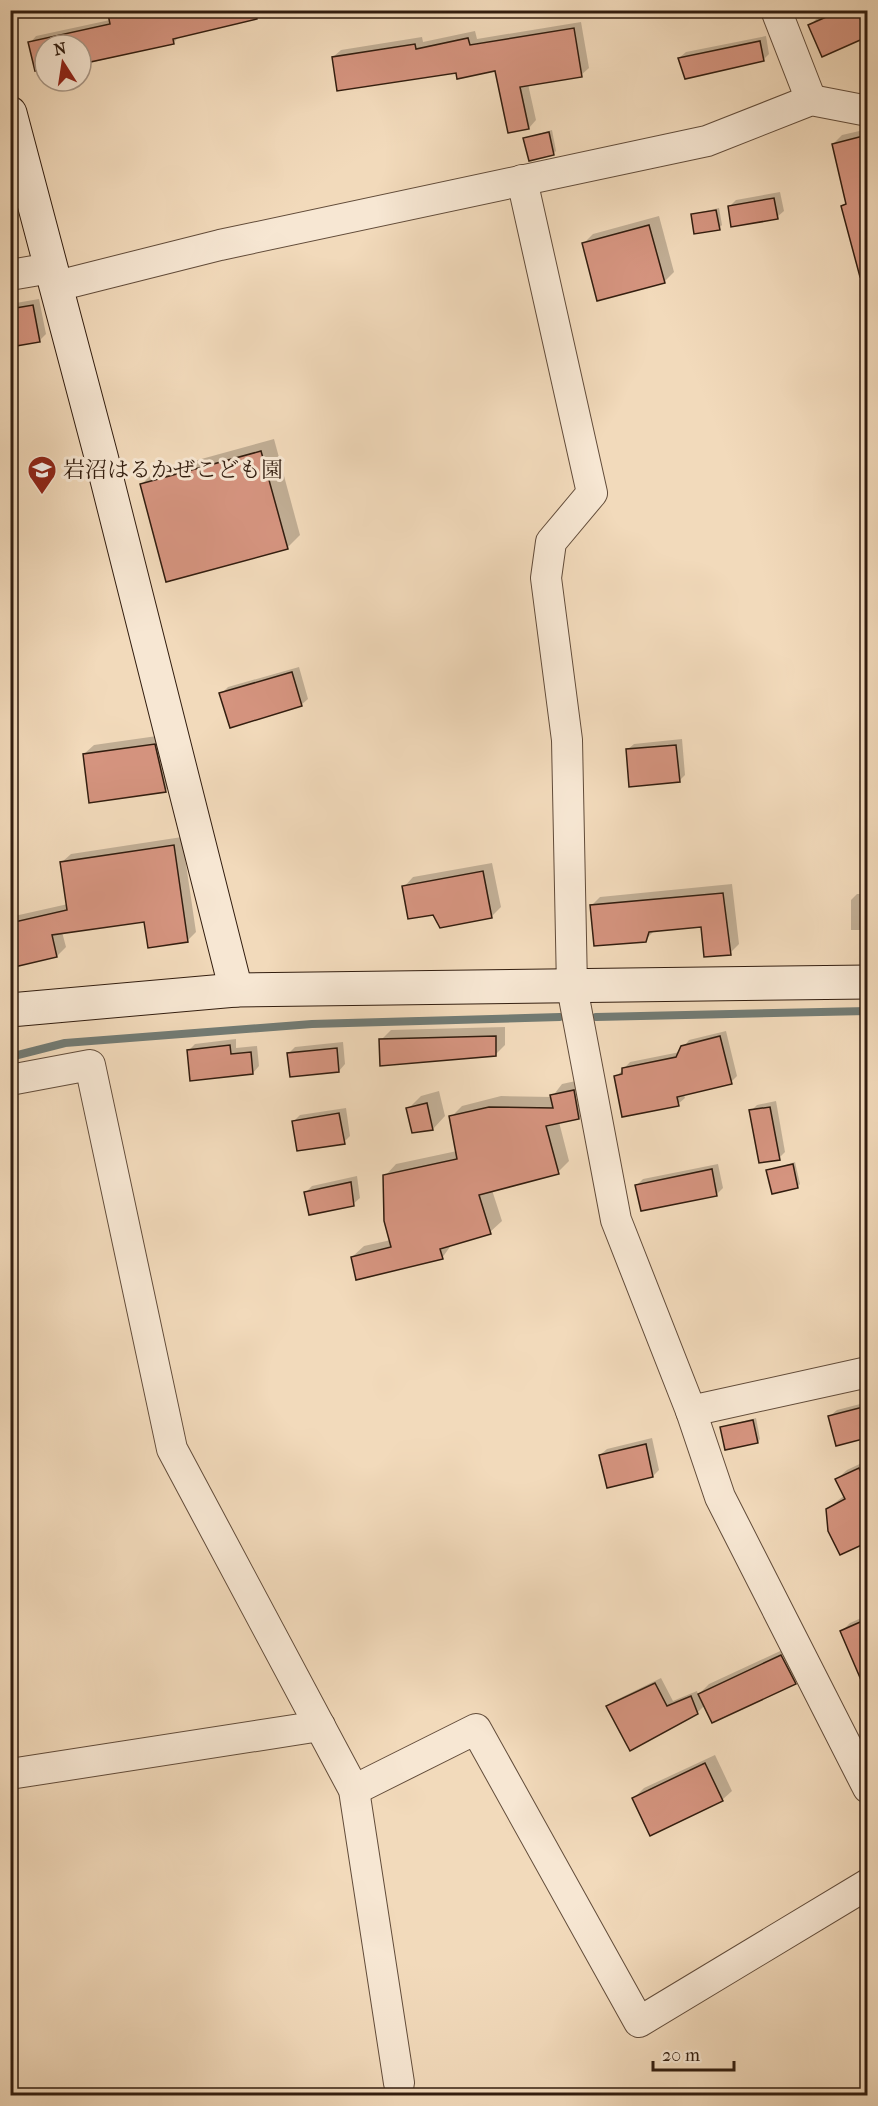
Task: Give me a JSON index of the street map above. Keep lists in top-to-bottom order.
{
  "places": {
    "school or university": ["岩沼はるかぜこども園"]
  },
  "scale_bar": "20 m",
  "north": "top"
}
